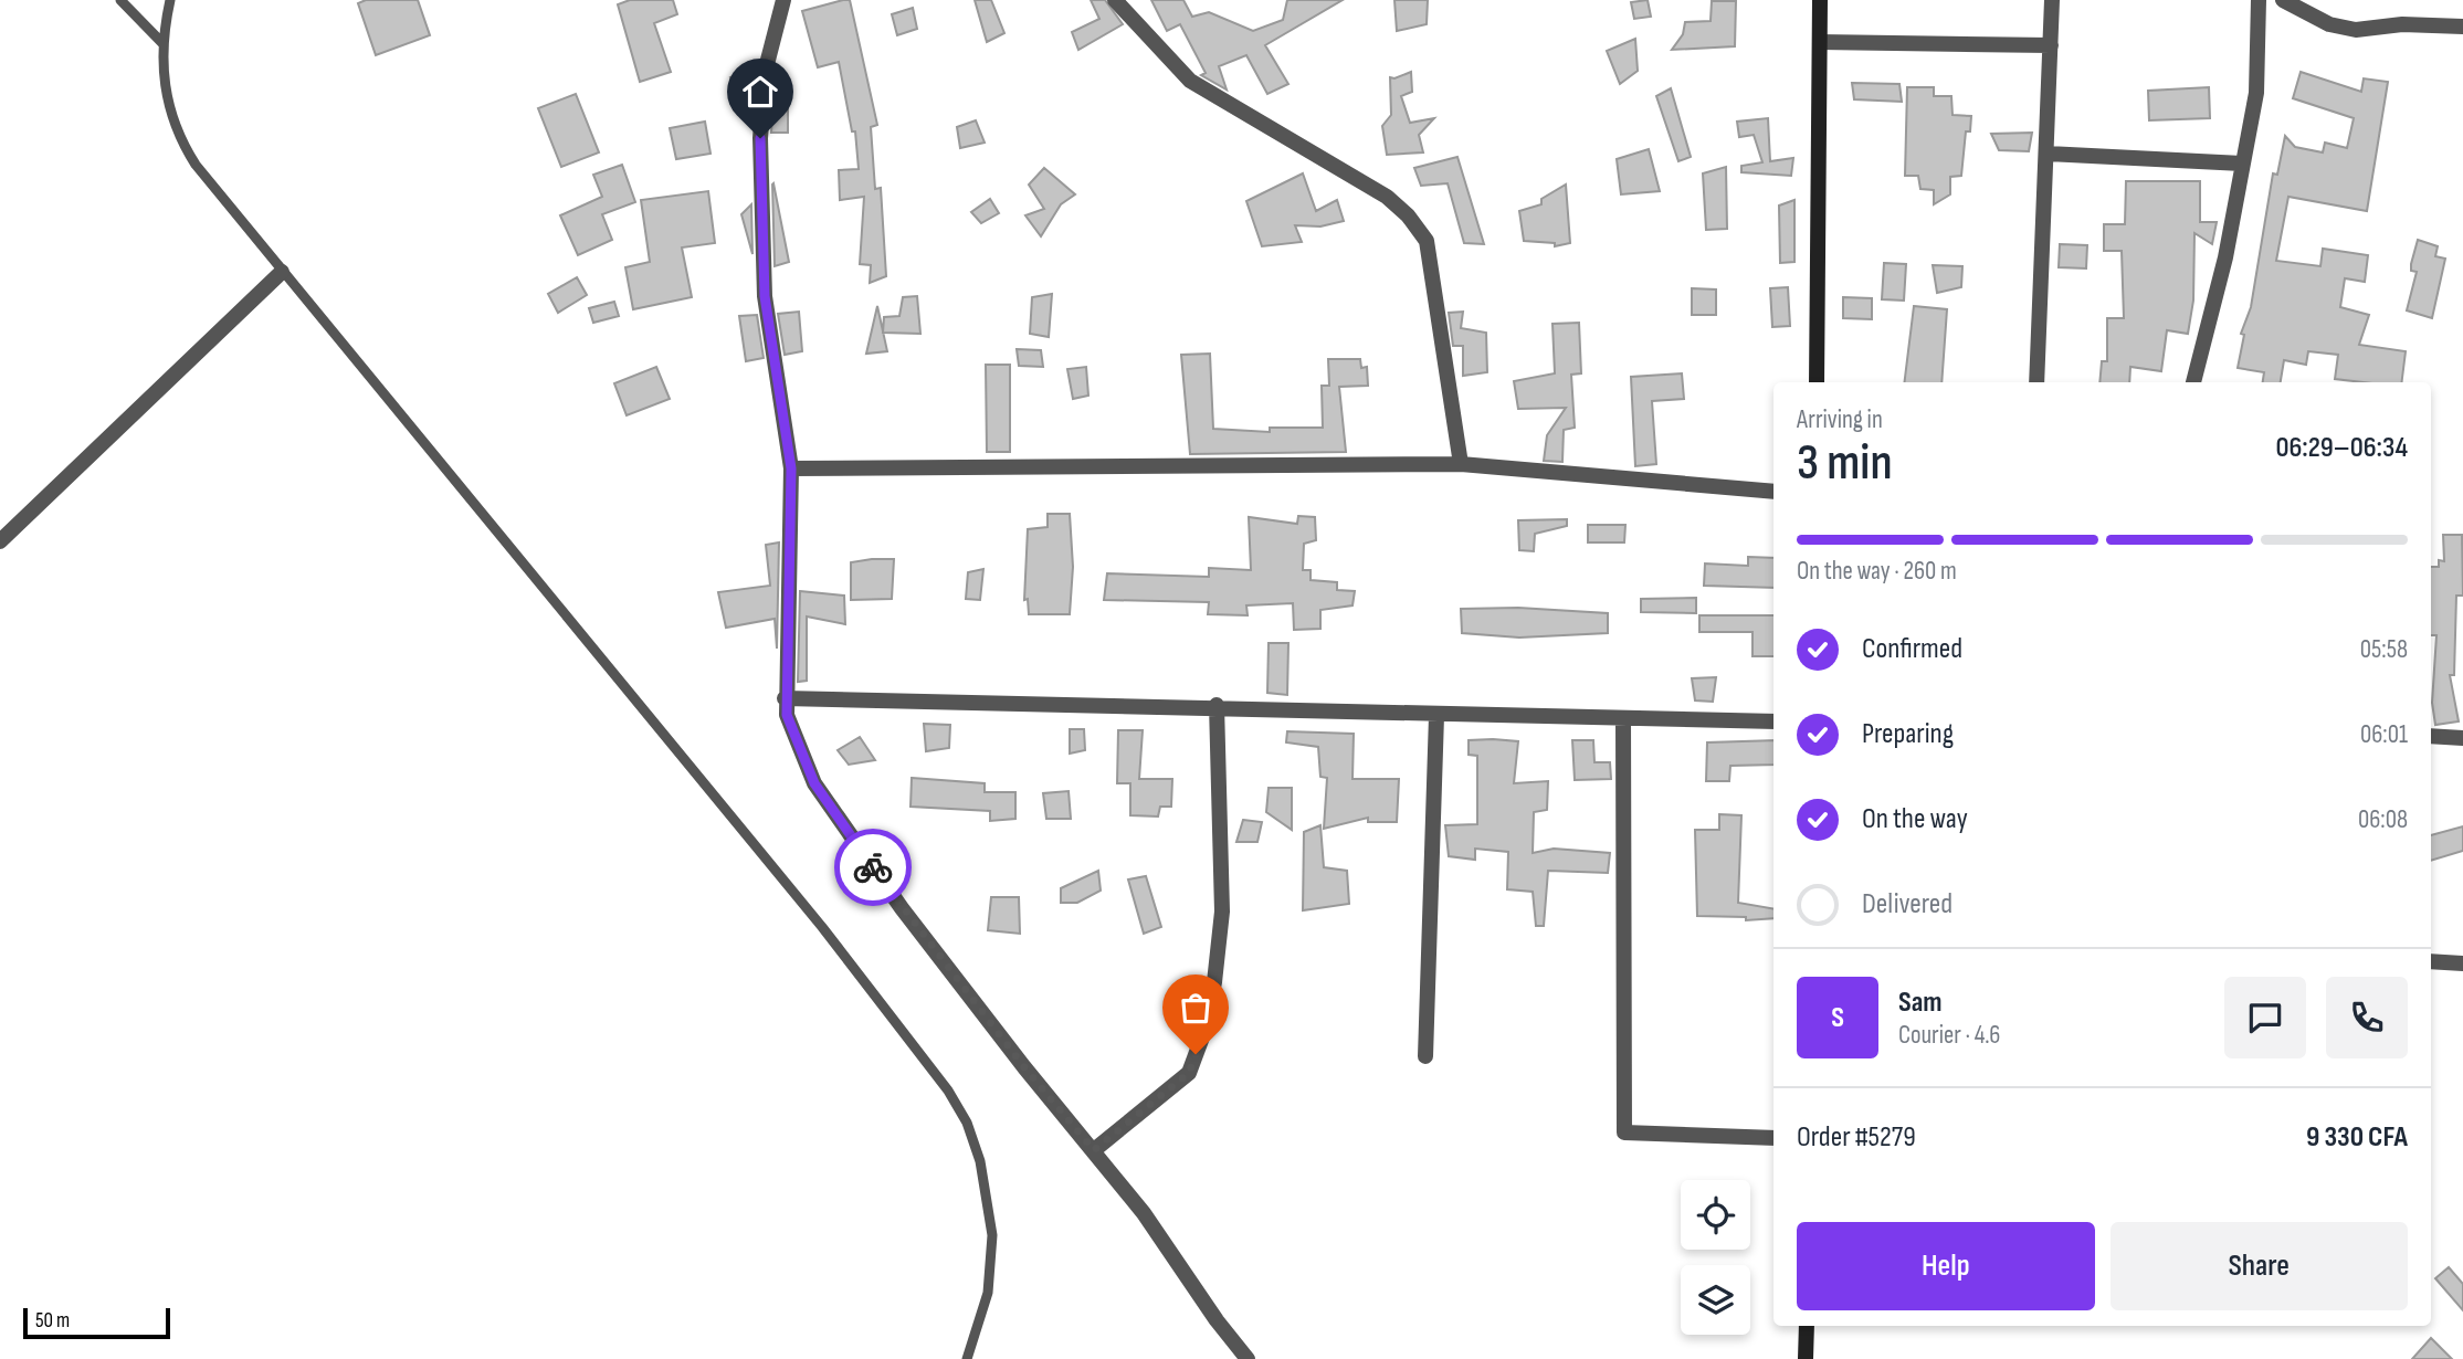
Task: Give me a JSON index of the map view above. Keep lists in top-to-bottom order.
{
  "scale_bar": "50 m",
  "page": {
    "heading": ["3 min", "Arriving in", "06:29–06:34"],
    "panel": [
      "Sam",
      "Courier · 4.6",
      "Order #5279",
      "9 330 CFA"
    ],
    "bar": "On the way · 260 m",
    "list": [
      ["Confirmed", "05:58"],
      ["Preparing", "06:01"],
      ["On the way", "06:08"],
      "Delivered"
    ],
    "round": "S",
    "buttons": ["Help", "Share"],
    "scale": "50 m"
  }
}
